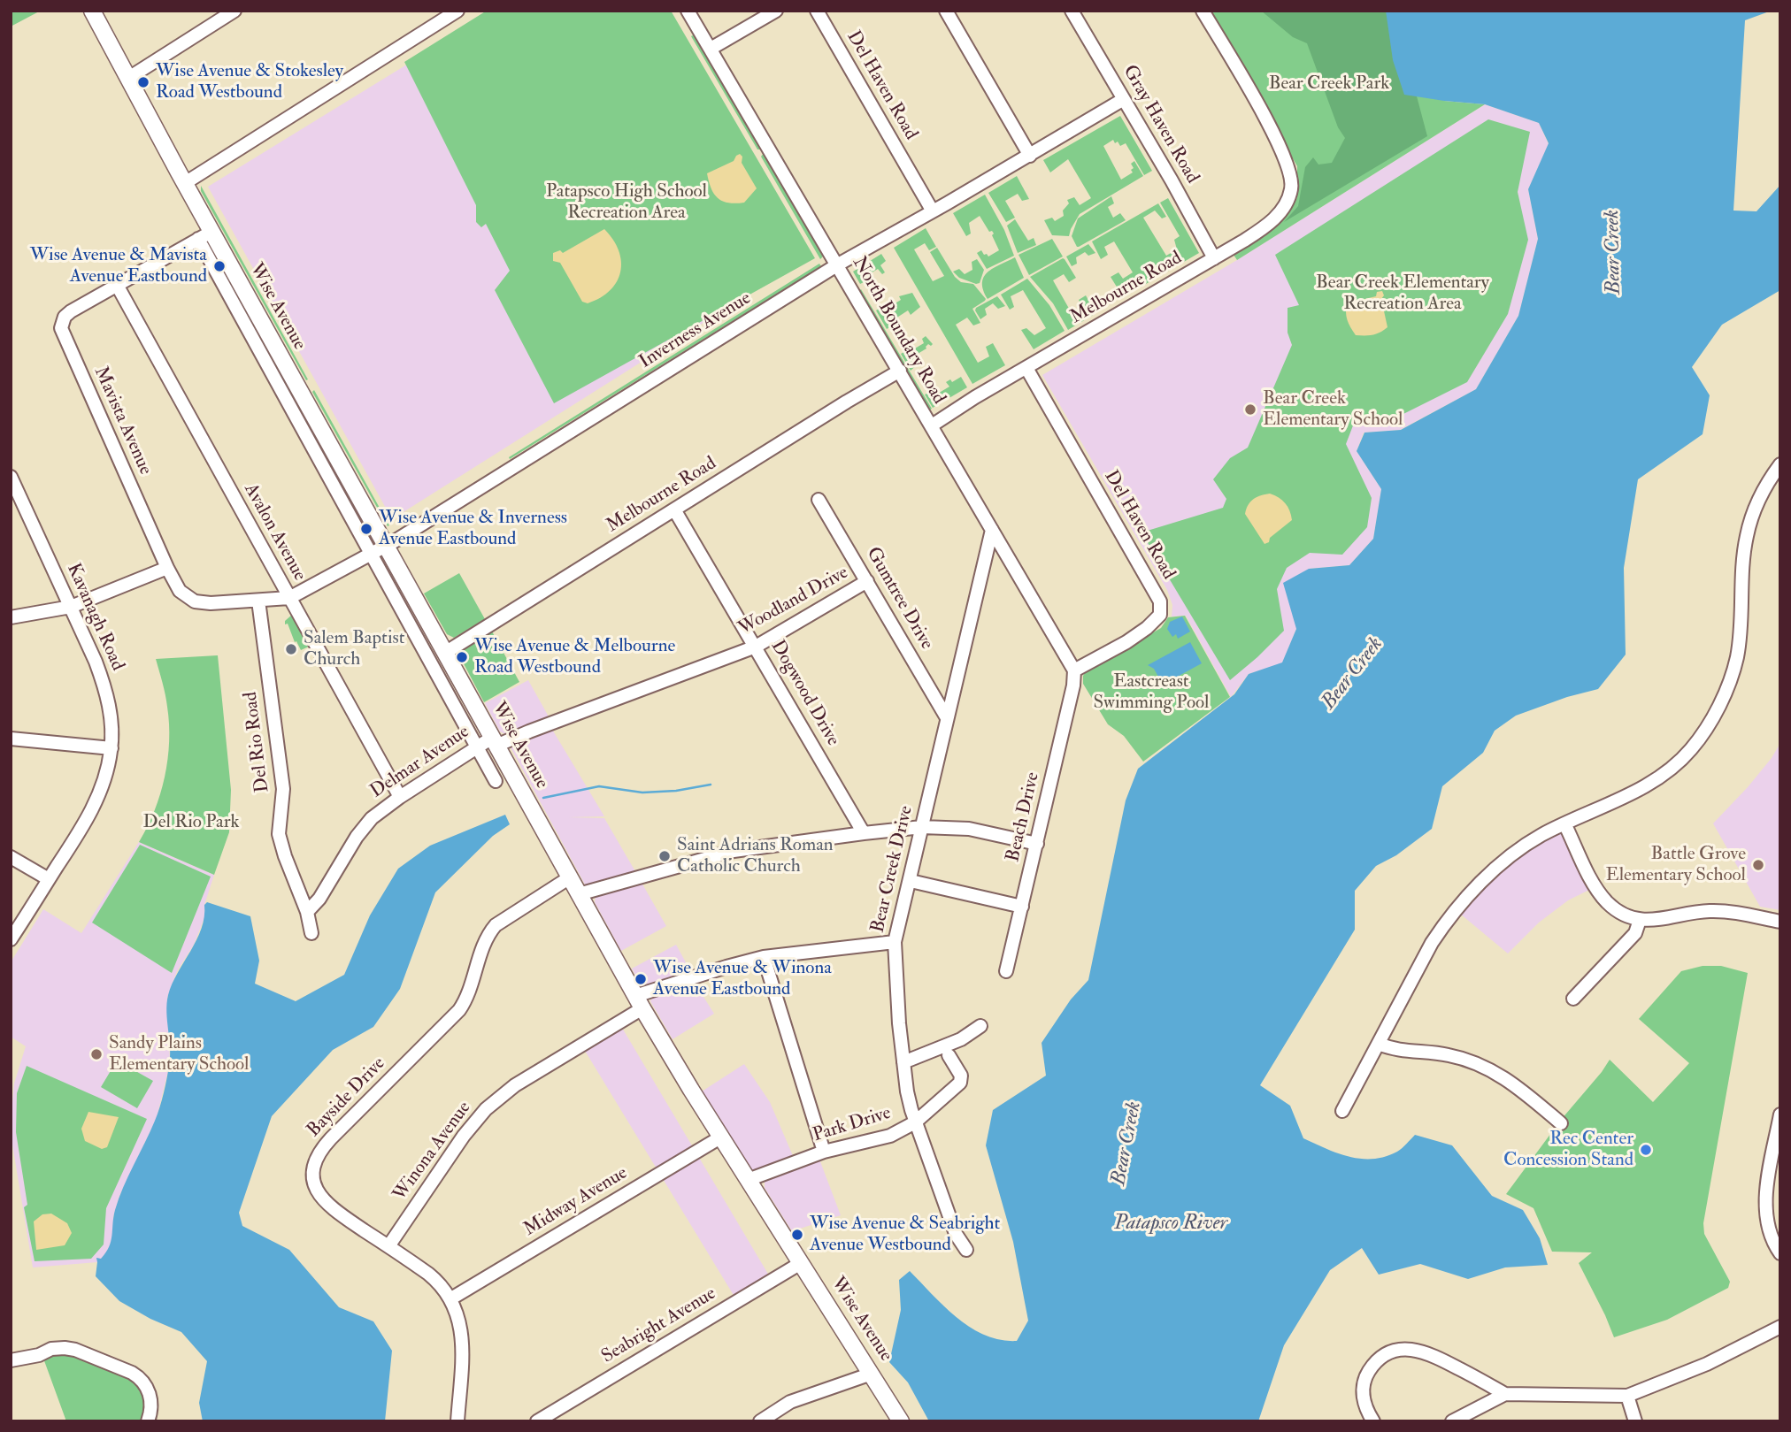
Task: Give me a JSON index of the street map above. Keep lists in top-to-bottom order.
{
  "streets": {
    "main road": ["Wise Avenue"],
    "street": [
      "Del Haven Road",
      "Gray Haven Road",
      "Melbourne Road",
      "Inverness Avenue",
      "North Boundary Road",
      "Mavista Avenue",
      "Avalon Avenue",
      "Gumtree Drive",
      "Woodland Drive",
      "Kavanagh Road",
      "Dogwood Drive",
      "Del Rio Road",
      "Delmar Avenue",
      "Beach Drive",
      "Bear Creek Drive",
      "Bayside Drive",
      "Park Drive",
      "Winona Avenue",
      "Midway Avenue",
      "Seabright Avenue"
    ]
  },
  "crossings": [
    ["Del Haven Road", "Melbourne Road"],
    ["Del Haven Road", "Inverness Avenue"],
    ["Del Haven Road", "North Boundary Road"],
    ["Del Haven Road", "Beach Drive"],
    ["Gray Haven Road", "Melbourne Road"],
    ["Gray Haven Road", "Inverness Avenue"],
    ["Melbourne Road", "Wise Avenue"],
    ["Melbourne Road", "North Boundary Road"],
    ["Melbourne Road", "Dogwood Drive"],
    ["Wise Avenue", "Inverness Avenue"],
    ["Wise Avenue", "Mavista Avenue"],
    ["Wise Avenue", "Woodland Drive"],
    ["Wise Avenue", "Delmar Avenue"],
    ["Wise Avenue", "Bayside Drive"],
    ["Wise Avenue", "Park Drive"],
    ["Wise Avenue", "Winona Avenue"],
    ["Wise Avenue", "Midway Avenue"],
    ["Wise Avenue", "Seabright Avenue"],
    ["Inverness Avenue", "North Boundary Road"],
    ["Inverness Avenue", "Mavista Avenue"],
    ["Inverness Avenue", "Avalon Avenue"],
    ["North Boundary Road", "Beach Drive"],
    ["North Boundary Road", "Bear Creek Drive"],
    ["Mavista Avenue", "Avalon Avenue"],
    ["Mavista Avenue", "Del Rio Road"],
    ["Avalon Avenue", "Delmar Avenue"],
    ["Gumtree Drive", "Woodland Drive"],
    ["Gumtree Drive", "Bear Creek Drive"],
    ["Woodland Drive", "Dogwood Drive"],
    ["Woodland Drive", "Delmar Avenue"],
    ["Del Rio Road", "Delmar Avenue"],
    ["Bear Creek Drive", "Park Drive"],
    ["Bear Creek Drive", "Winona Avenue"],
    ["Bayside Drive", "Winona Avenue"],
    ["Bayside Drive", "Midway Avenue"]
  ],
  "water": ["Bear Creek", "Patapsco River"],
  "parks": [
    "Bear Creek Park",
    "Patapsco High School Recreation Area",
    "Bear Creek Elementary Recreation Area",
    "Eastcreast Swimming Pool",
    "Del Rio Park"
  ],
  "places": [
    "Wise Avenue & Stokesley Road Westbound",
    "Wise Avenue & Mavista Avenue Eastbound",
    "Bear Creek Elementary School",
    "Wise Avenue & Inverness Avenue Eastbound",
    "Salem Baptist Church",
    "Wise Avenue & Melbourne Road Westbound",
    "Saint Adrians Roman Catholic Church",
    "Battle Grove Elementary School",
    "Wise Avenue & Winona Avenue Eastbound",
    "Sandy Plains Elementary School",
    "Rec Center Concession Stand",
    "Wise Avenue & Seabright Avenue Westbound"
  ]
}
